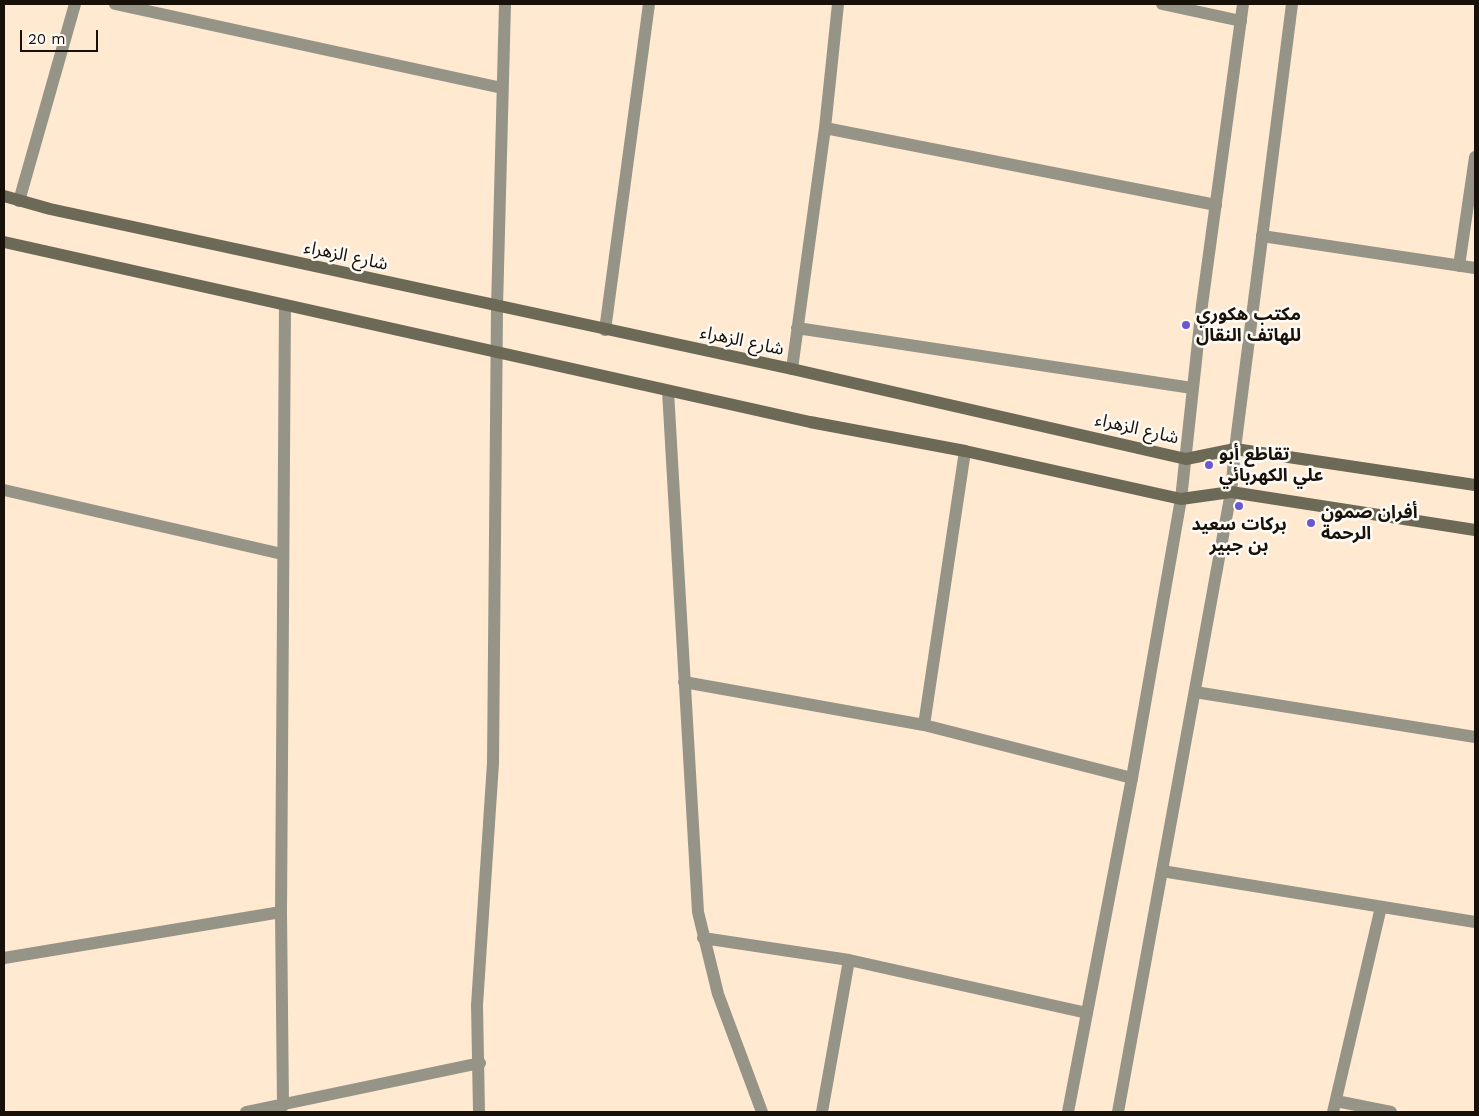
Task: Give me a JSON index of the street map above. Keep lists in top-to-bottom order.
{
  "streets": {
    "main road": ["شارع الزهراء"]
  },
  "places": [
    "مكتب هكوري للهاتف النقال",
    "تقاطع أبو علي الكهربائي",
    "بركات سعيد بن جبير",
    "أفران صمون الرحمة"
  ],
  "scale_bar": "20 m"
}
